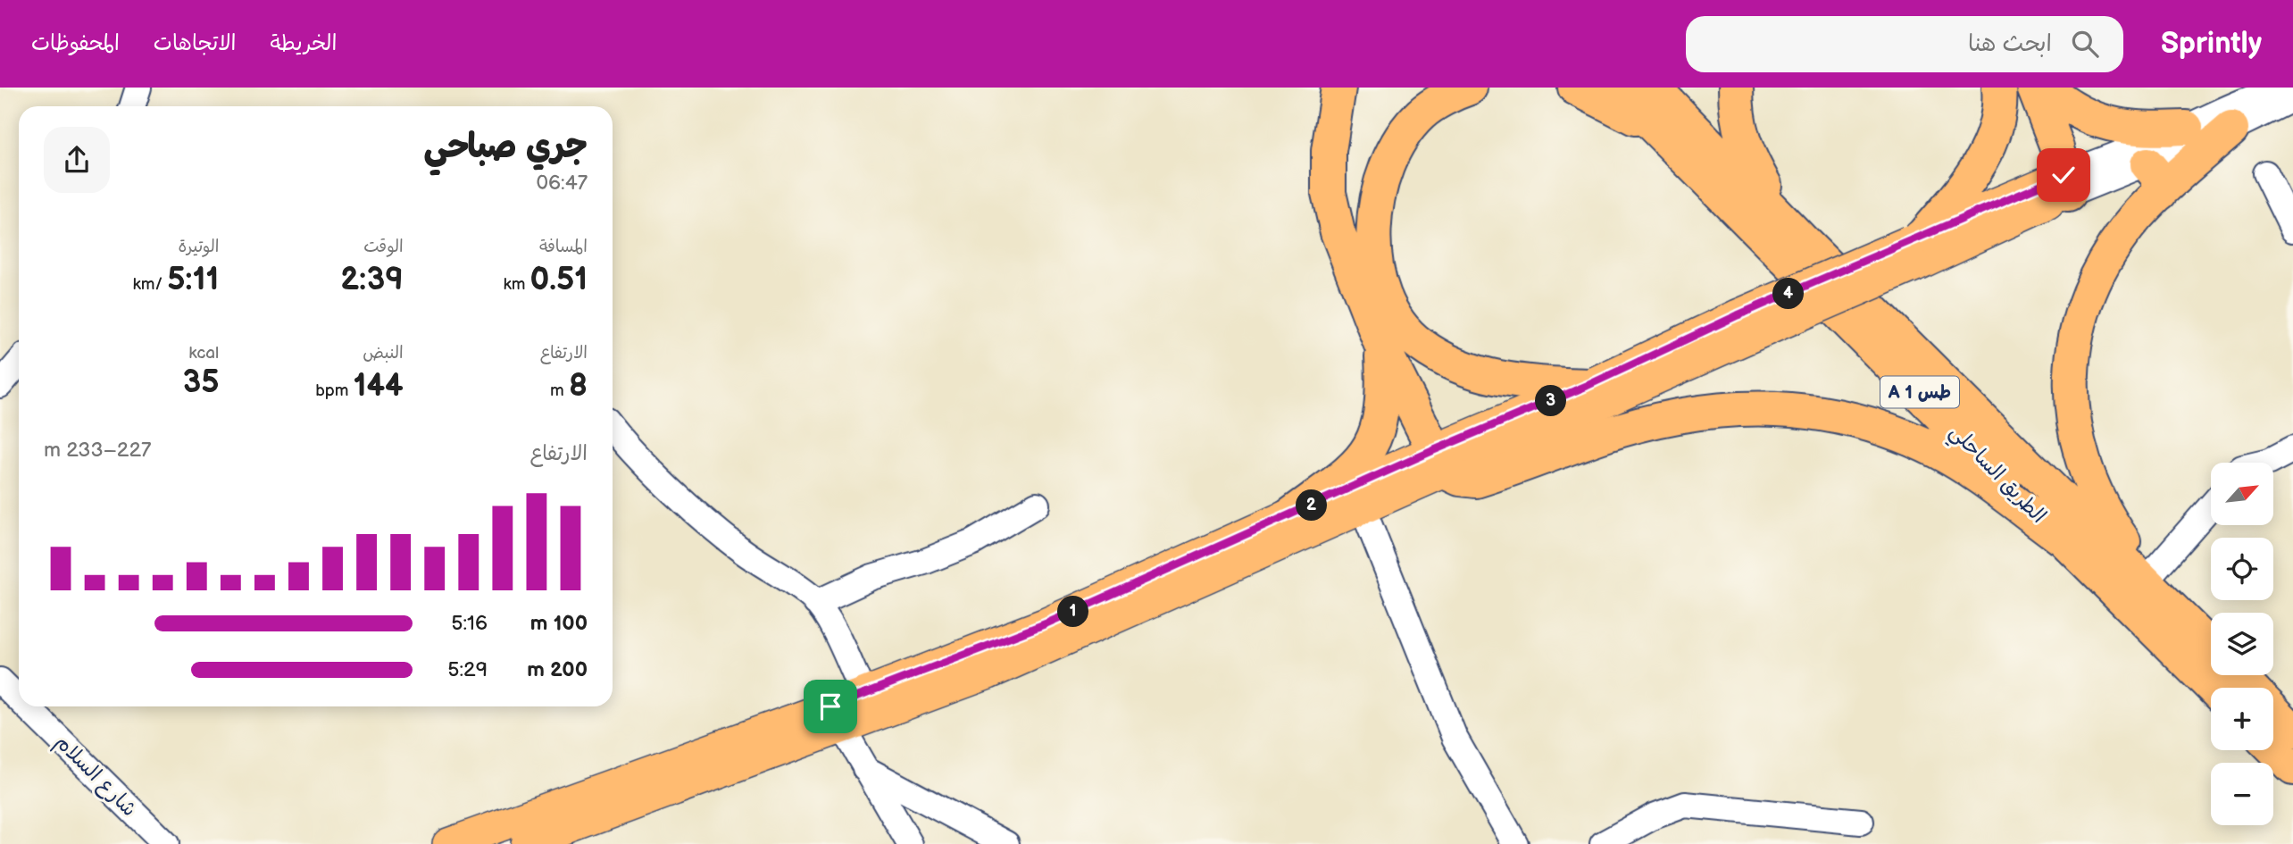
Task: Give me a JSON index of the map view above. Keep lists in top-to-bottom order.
{
  "streets": {
    "highway": ["A 1 طس", "الطريق الساحلي"],
    "street": ["شارع السلام"]
  },
  "north": "top right",
  "page": {
    "header": "Sprintly",
    "search": "ابحث هنا",
    "nav": ["الخريطة", "الاتجاهات", "المحفوظات"],
    "heading": ["جري صباحي", "06:47"],
    "stats": [
      ["المسافة", "0.51 km"],
      ["الوقت", "2:39"],
      ["الوتيرة", "5:11 /km"],
      ["الارتفاع", "8 m"],
      ["النبض", "144 bpm"],
      ["kcal", "35"]
    ],
    "pins": [
      "4",
      "3",
      "2",
      "1"
    ],
    "chart": ["الارتفاع", "227–233 m"],
    "map_buttons": ["+", "−"],
    "list": [
      {
        "name": "100 m",
        "note": "5:16"
      },
      {
        "name": "200 m",
        "note": "5:29"
      }
    ]
  }
}
